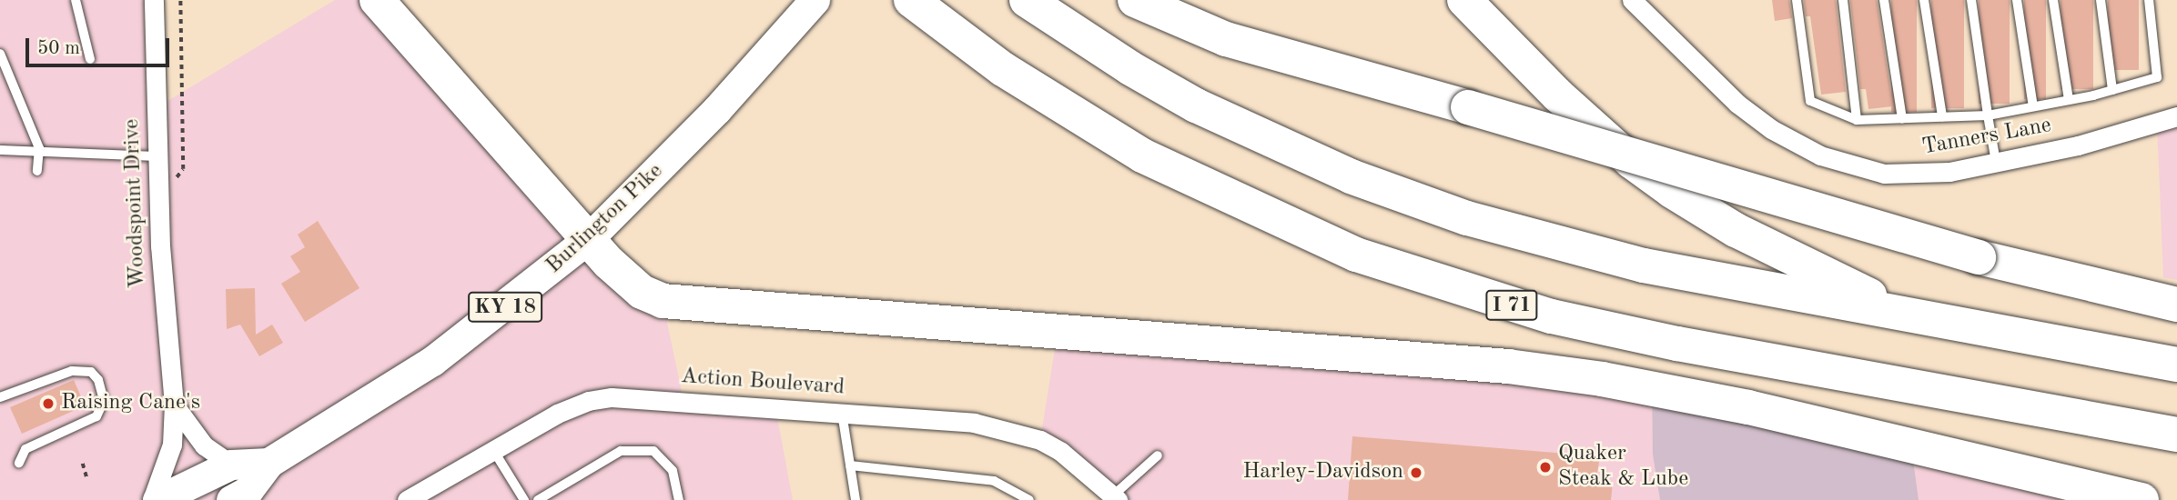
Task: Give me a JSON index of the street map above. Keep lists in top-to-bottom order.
{
  "streets": {
    "highway": ["I 71"],
    "main road": ["Burlington Pike", "KY 18"],
    "street": ["Tanners Lane", "Woodspoint Drive", "Action Boulevard"]
  },
  "crossings": [
    ["Woodspoint Drive", "Burlington Pike"]
  ],
  "places": ["Raising Cane's", "Quaker Steak & Lube", "Harley-Davidson"],
  "scale_bar": "50 m"
}
